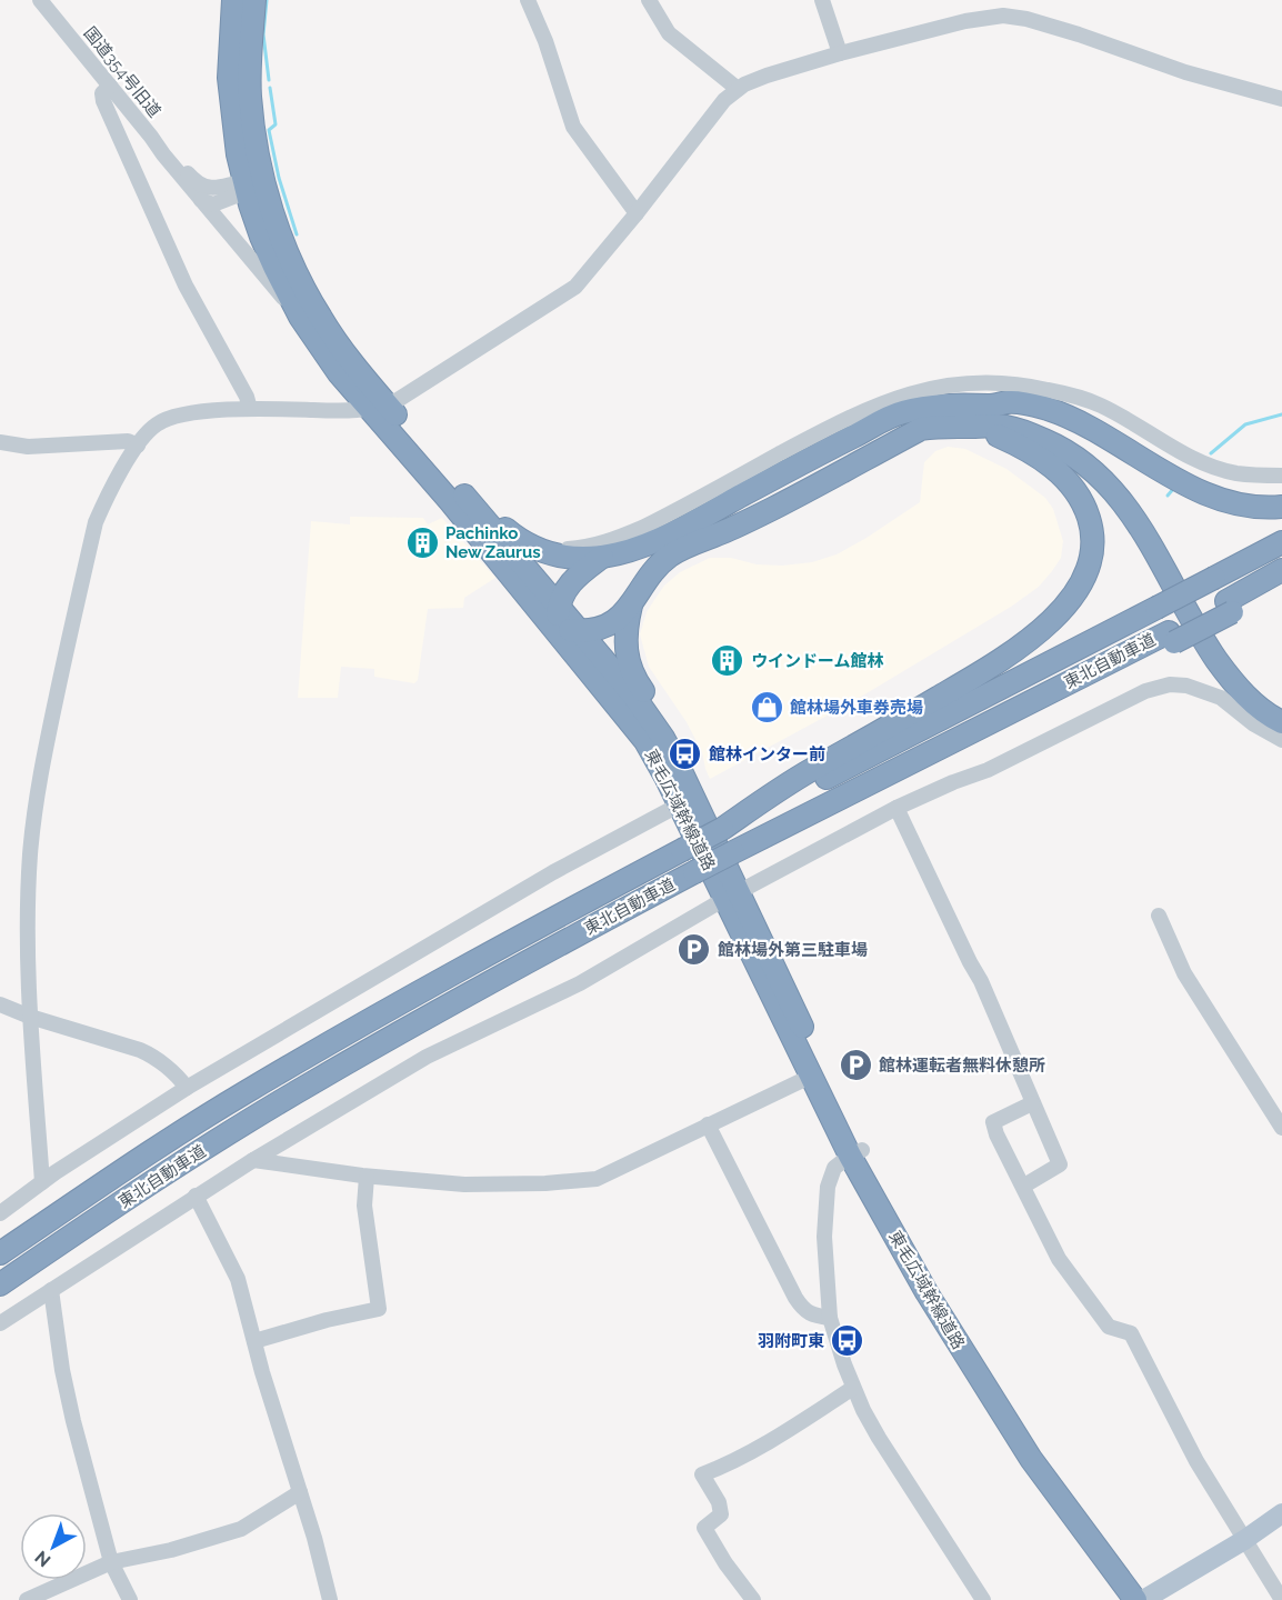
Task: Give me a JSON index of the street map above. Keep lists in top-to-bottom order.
{
  "streets": {
    "highway": ["東北自動車道", "東毛広域幹線道路"],
    "street": ["国道354号旧道"]
  },
  "crossings": [
    ["国道354号旧道", "東毛広域幹線道路"]
  ],
  "places": {
    "building": ["Pachinko New Zaurus", "ウインドーム館林"],
    "shop": ["館林場外車券売場"],
    "bus stop": ["館林インター前", "羽附町東"],
    "parking": ["館林場外第三駐車場", "館林運転者無料休憩所"]
  },
  "north": "bottom left"
}
